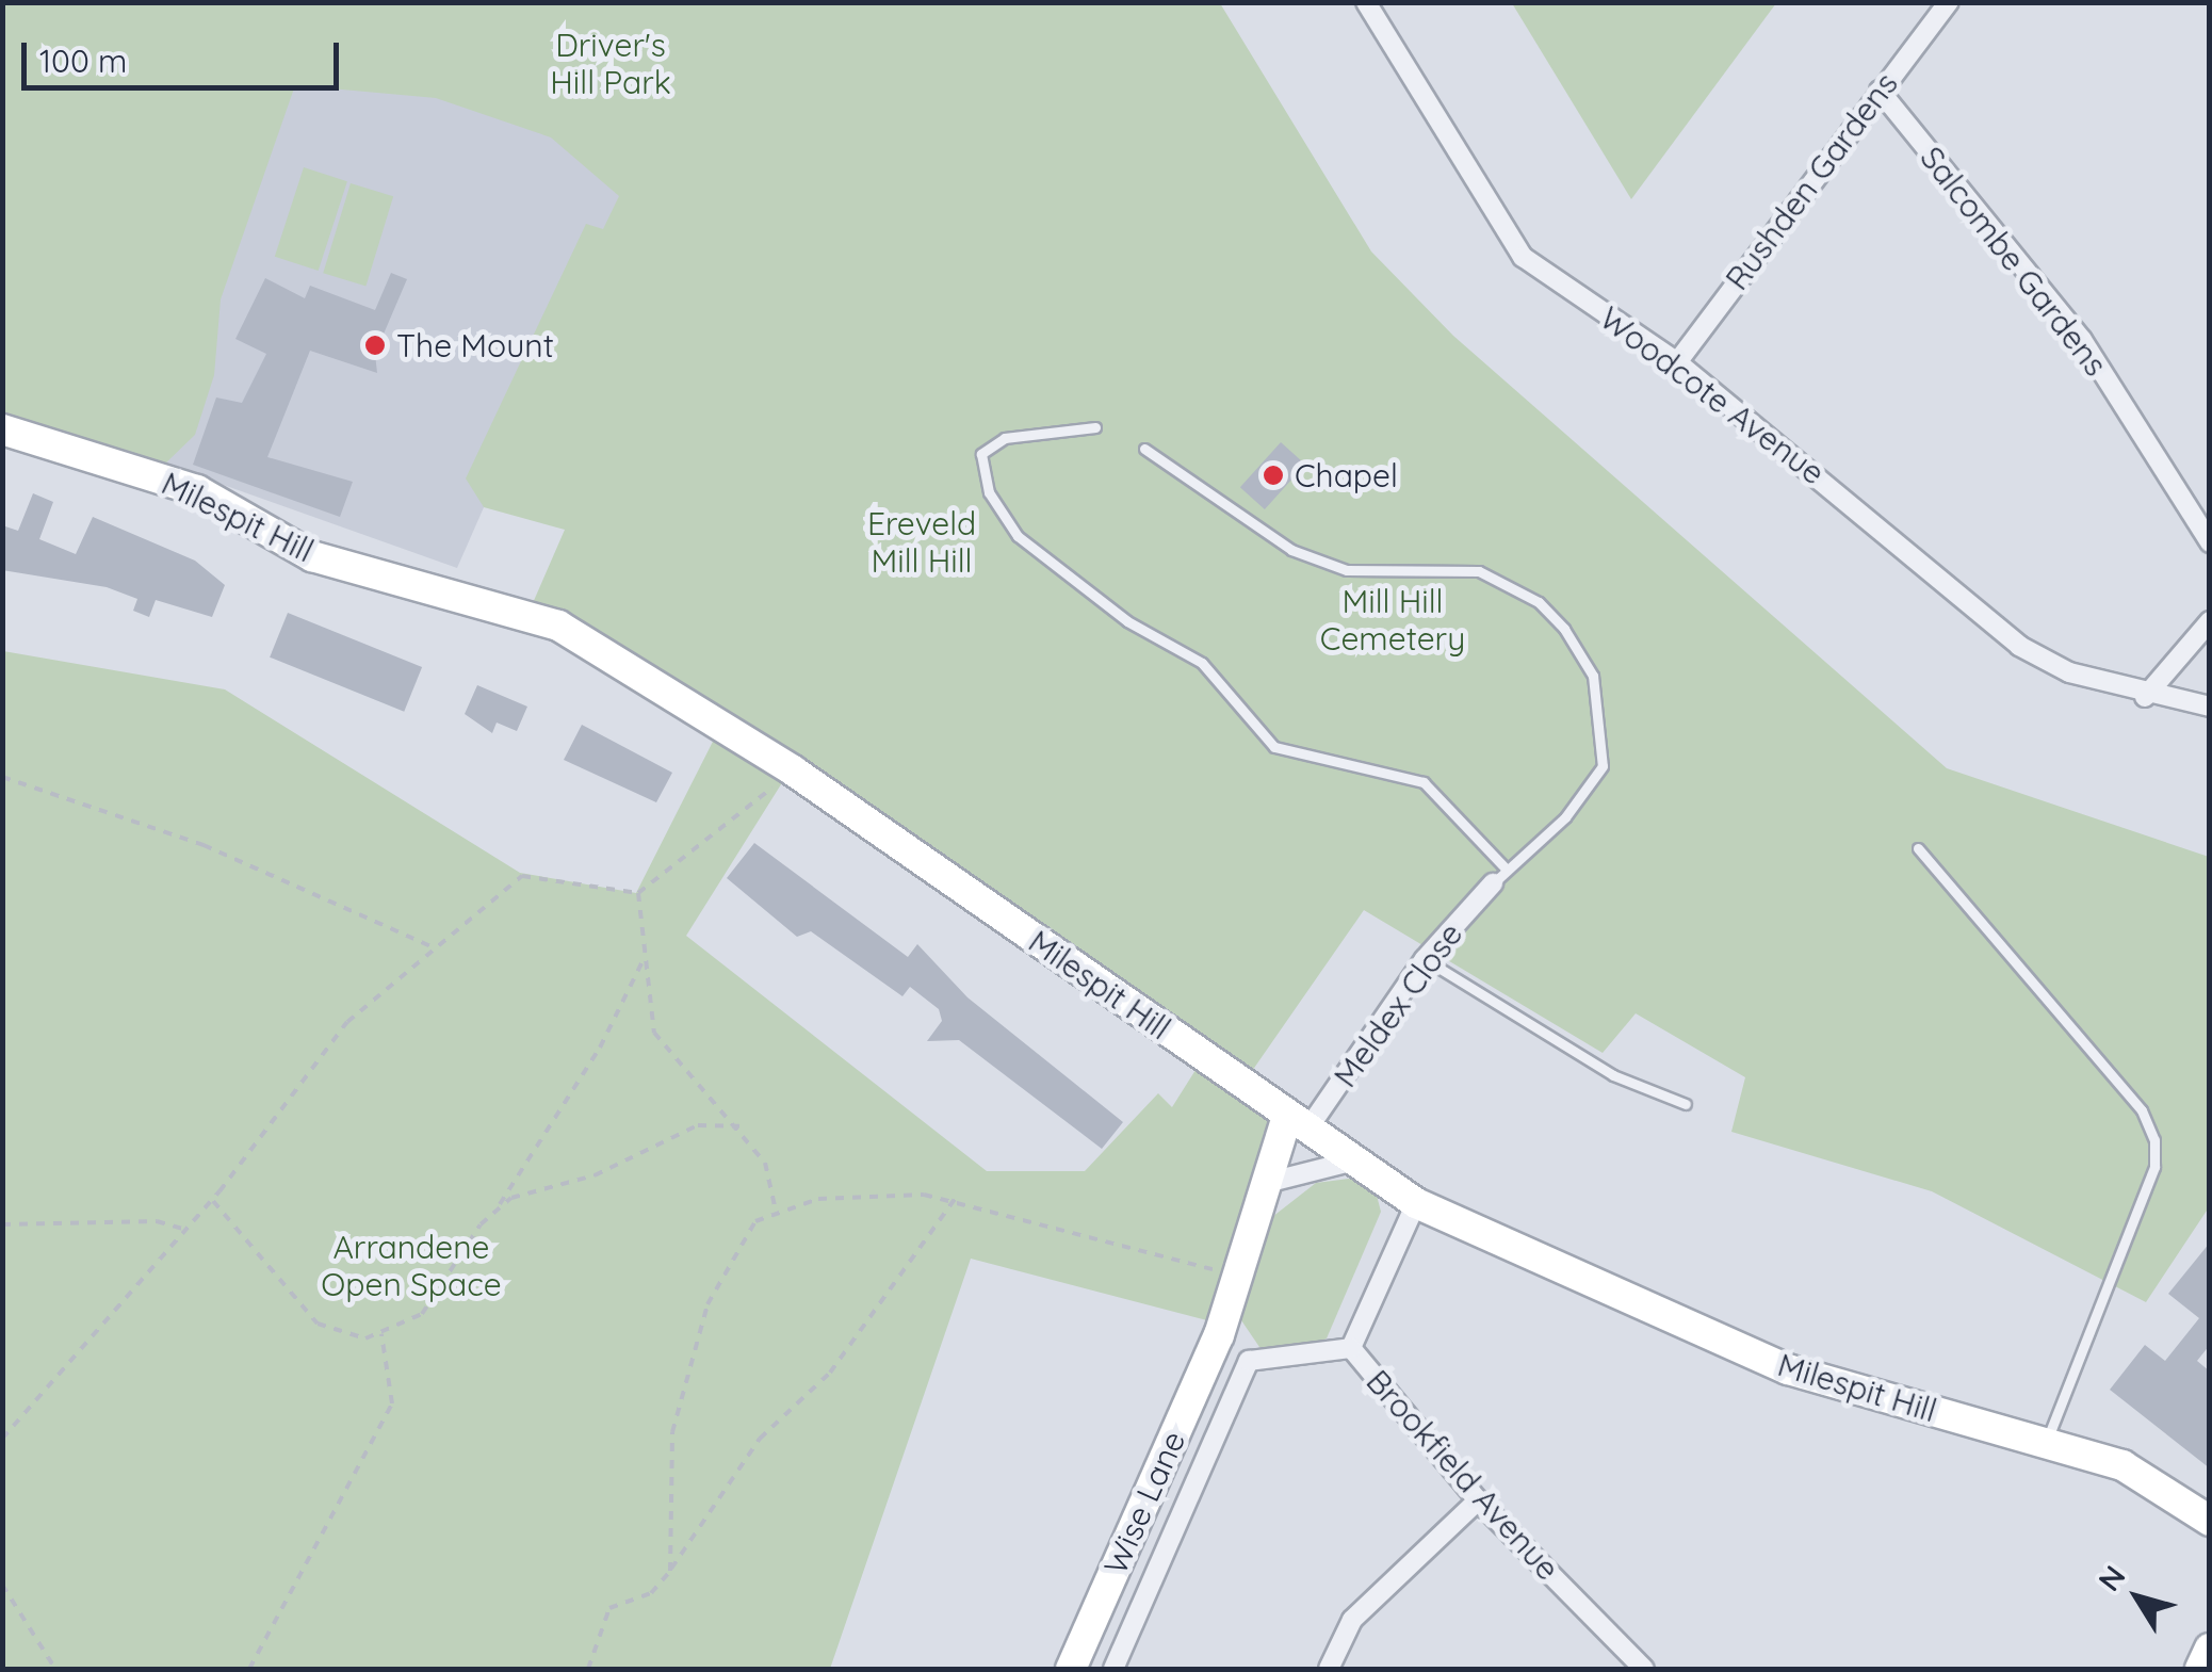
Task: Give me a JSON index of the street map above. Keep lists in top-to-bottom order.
{
  "streets": {
    "street": [
      "Rushden Gardens",
      "Salcombe Gardens",
      "Woodcote Avenue",
      "Milespit Hill",
      "Meldex Close",
      "Brookfield Avenue",
      "Wise Lane"
    ]
  },
  "crossings": [
    ["Rushden Gardens", "Salcombe Gardens"],
    ["Rushden Gardens", "Woodcote Avenue"],
    ["Milespit Hill", "Meldex Close"],
    ["Milespit Hill", "Brookfield Avenue"],
    ["Milespit Hill", "Wise Lane"],
    ["Meldex Close", "Wise Lane"]
  ],
  "parks": [
    "Driver's Hill Park",
    "Ereveld Mill Hill",
    "Mill Hill Cemetery",
    "Arrandene Open Space"
  ],
  "places": ["The Mount", "Chapel"],
  "scale_bar": "100 m",
  "north": "top left"
}
